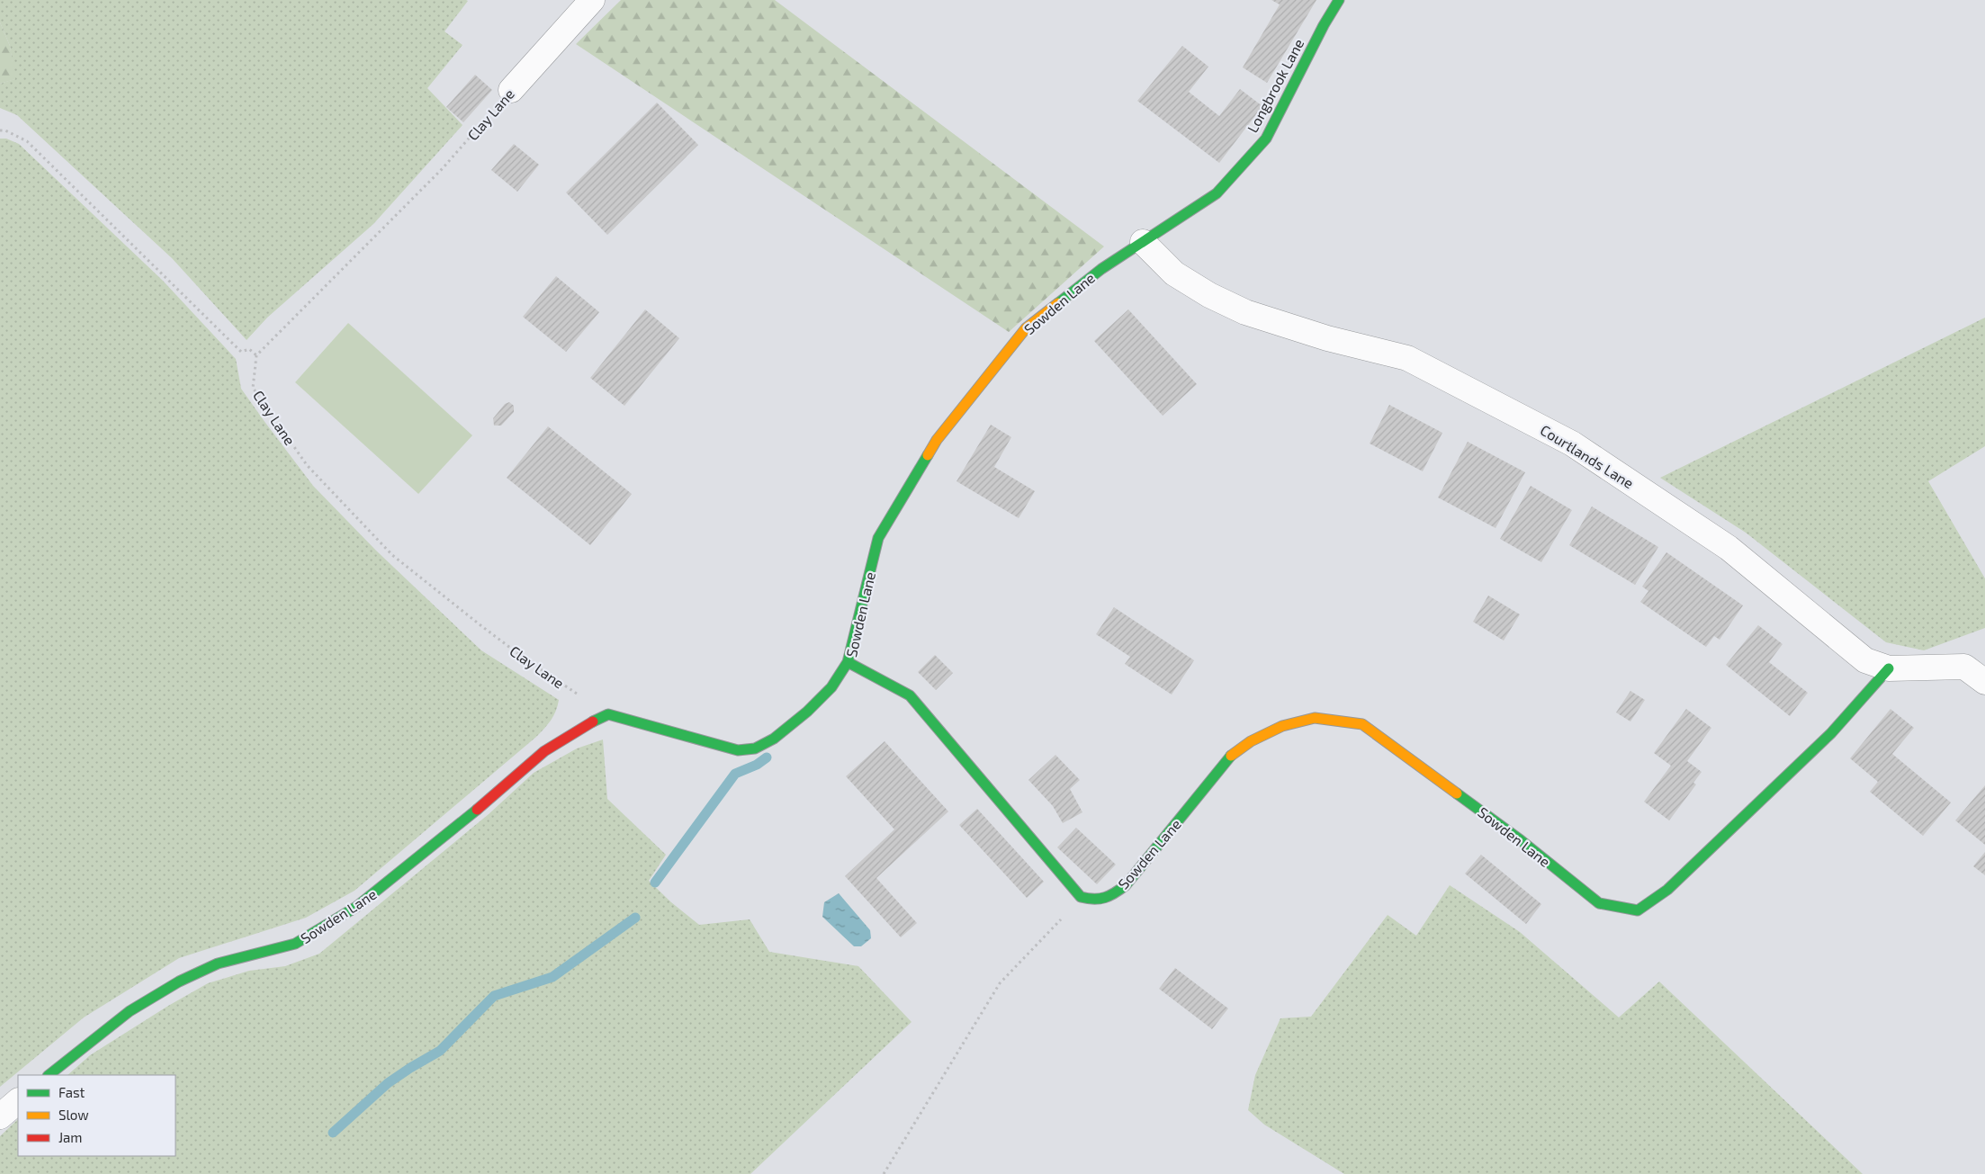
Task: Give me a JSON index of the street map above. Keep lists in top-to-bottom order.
{
  "streets": {
    "street": [
      "Longbrook Lane",
      "Clay Lane",
      "Sowden Lane",
      "Courtlands Lane"
    ]
  },
  "crossings": [
    ["Longbrook Lane", "Sowden Lane"],
    ["Longbrook Lane", "Courtlands Lane"],
    ["Clay Lane", "Sowden Lane"],
    ["Sowden Lane", "Courtlands Lane"]
  ],
  "legend": ["Fast", "Slow", "Jam"]
}
